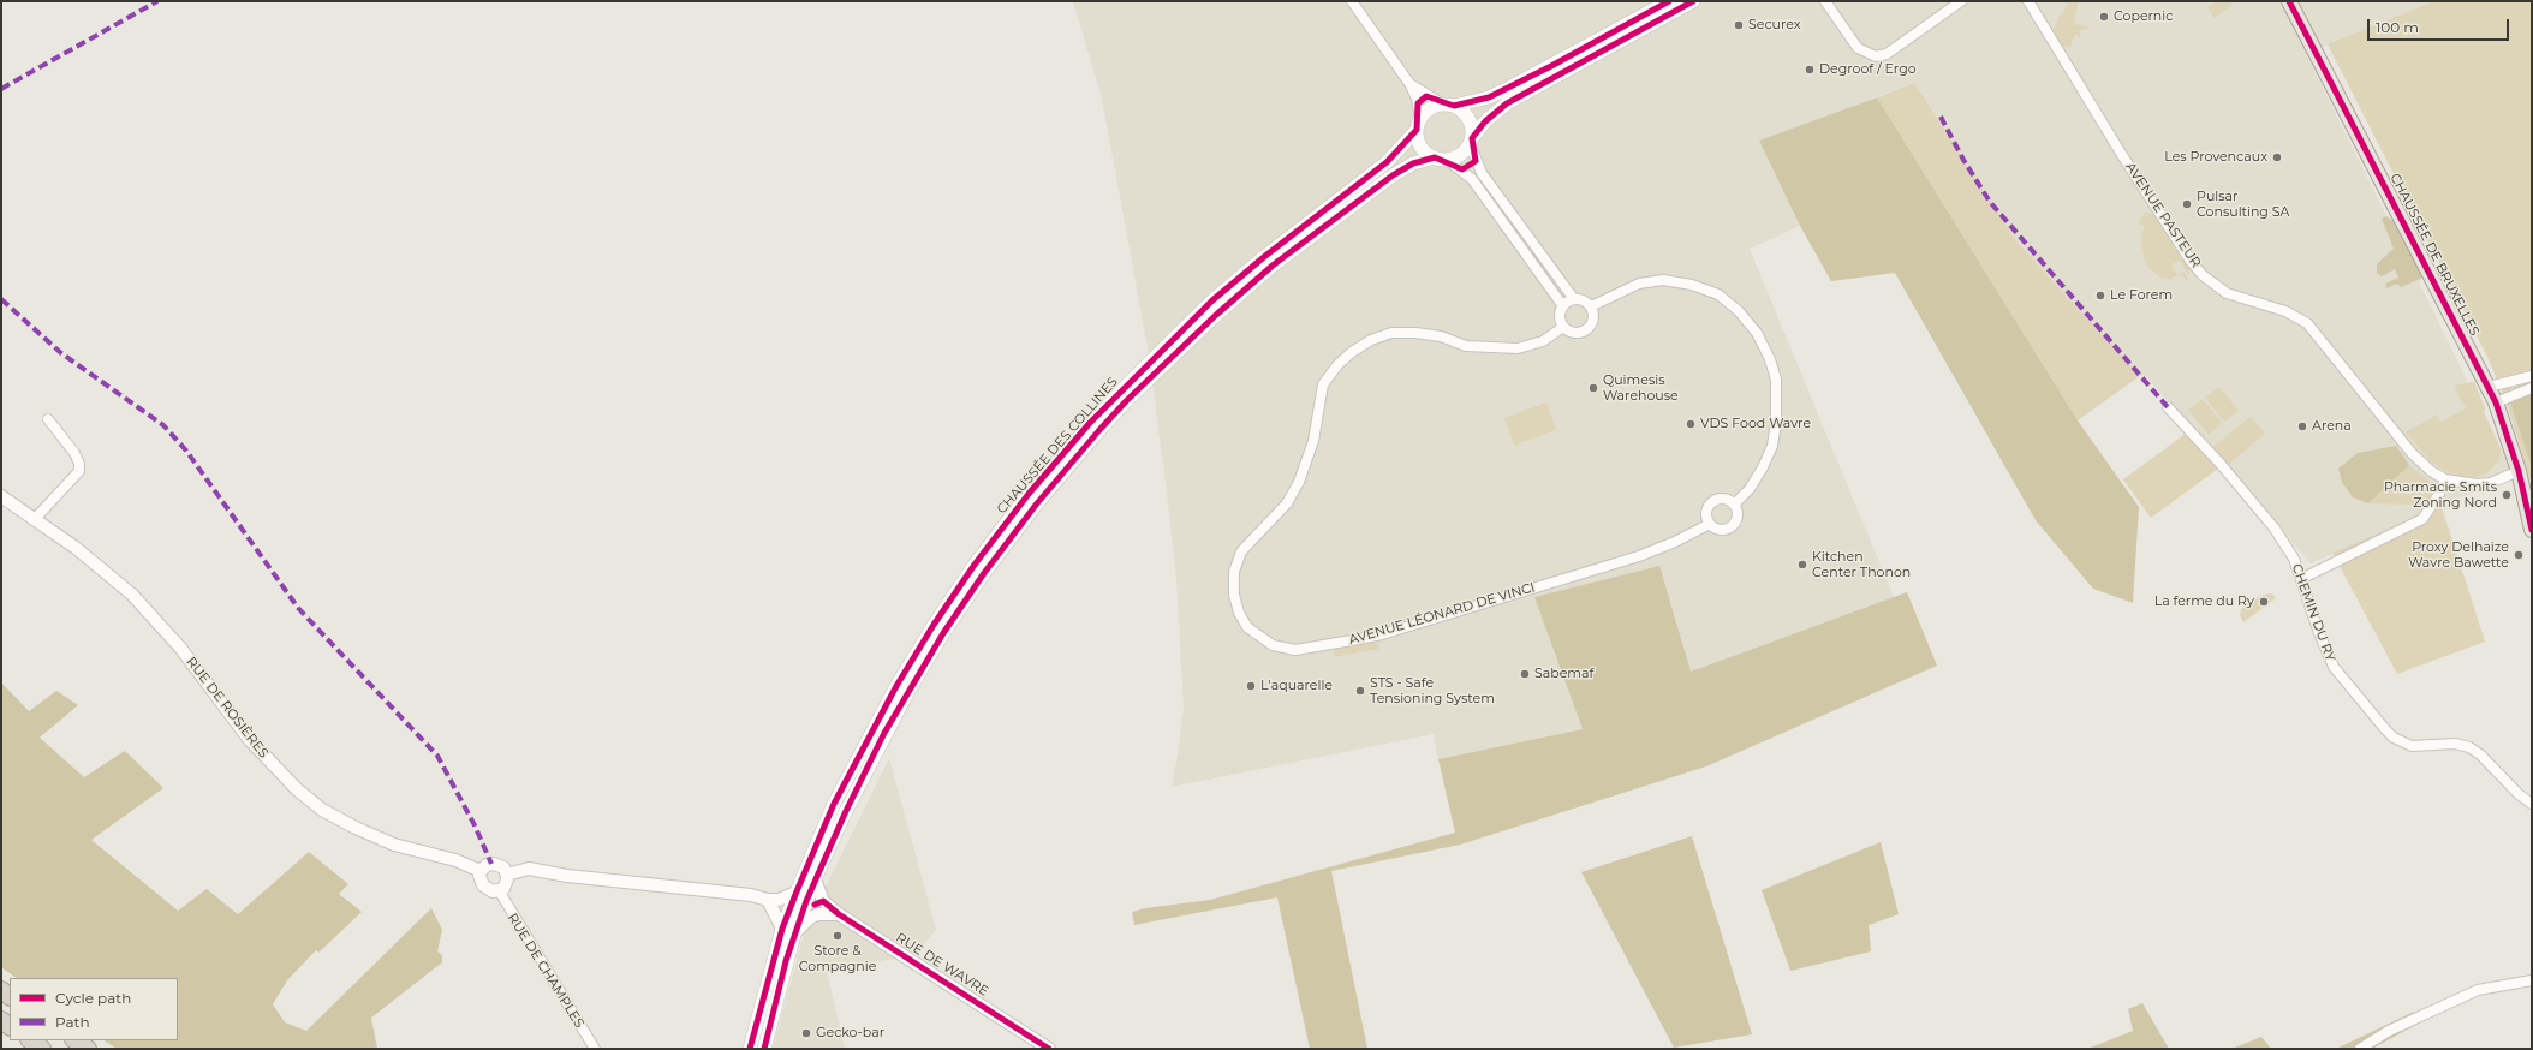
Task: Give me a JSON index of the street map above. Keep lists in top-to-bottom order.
{
  "streets": {
    "main road": ["CHAUSSÉE DE BRUXELLES", "CHAUSSÉE DES COLLINES"],
    "street": [
      "AVENUE PASTEUR",
      "CHEMIN DU RY",
      "AVENUE LÉONARD DE VINCI",
      "RUE DE ROSIÈRES",
      "RUE DE WAVRE",
      "RUE DE CHAMPLES"
    ]
  },
  "crossings": [
    ["CHAUSSÉE DES COLLINES", "RUE DE WAVRE"],
    ["RUE DE ROSIÈRES", "RUE DE CHAMPLES"]
  ],
  "places": [
    "Copernic",
    "Securex",
    "Degroof / Ergo",
    "Les Provencaux",
    "Pulsar Consulting SA",
    "Le Forem",
    "Quimesis Warehouse",
    "VDS Food Wavre",
    "Arena",
    "Pharmacie Smits Zoning Nord",
    "Proxy Delhaize Wavre Bawette",
    "Kitchen Center Thonon",
    "La ferme du Ry",
    "Sabemaf",
    "L'aquarelle",
    "STS - Safe Tensioning System",
    "Store & Compagnie",
    "Gecko-bar"
  ],
  "legend": ["Cycle path", "Path"],
  "scale_bar": "100 m"
}
